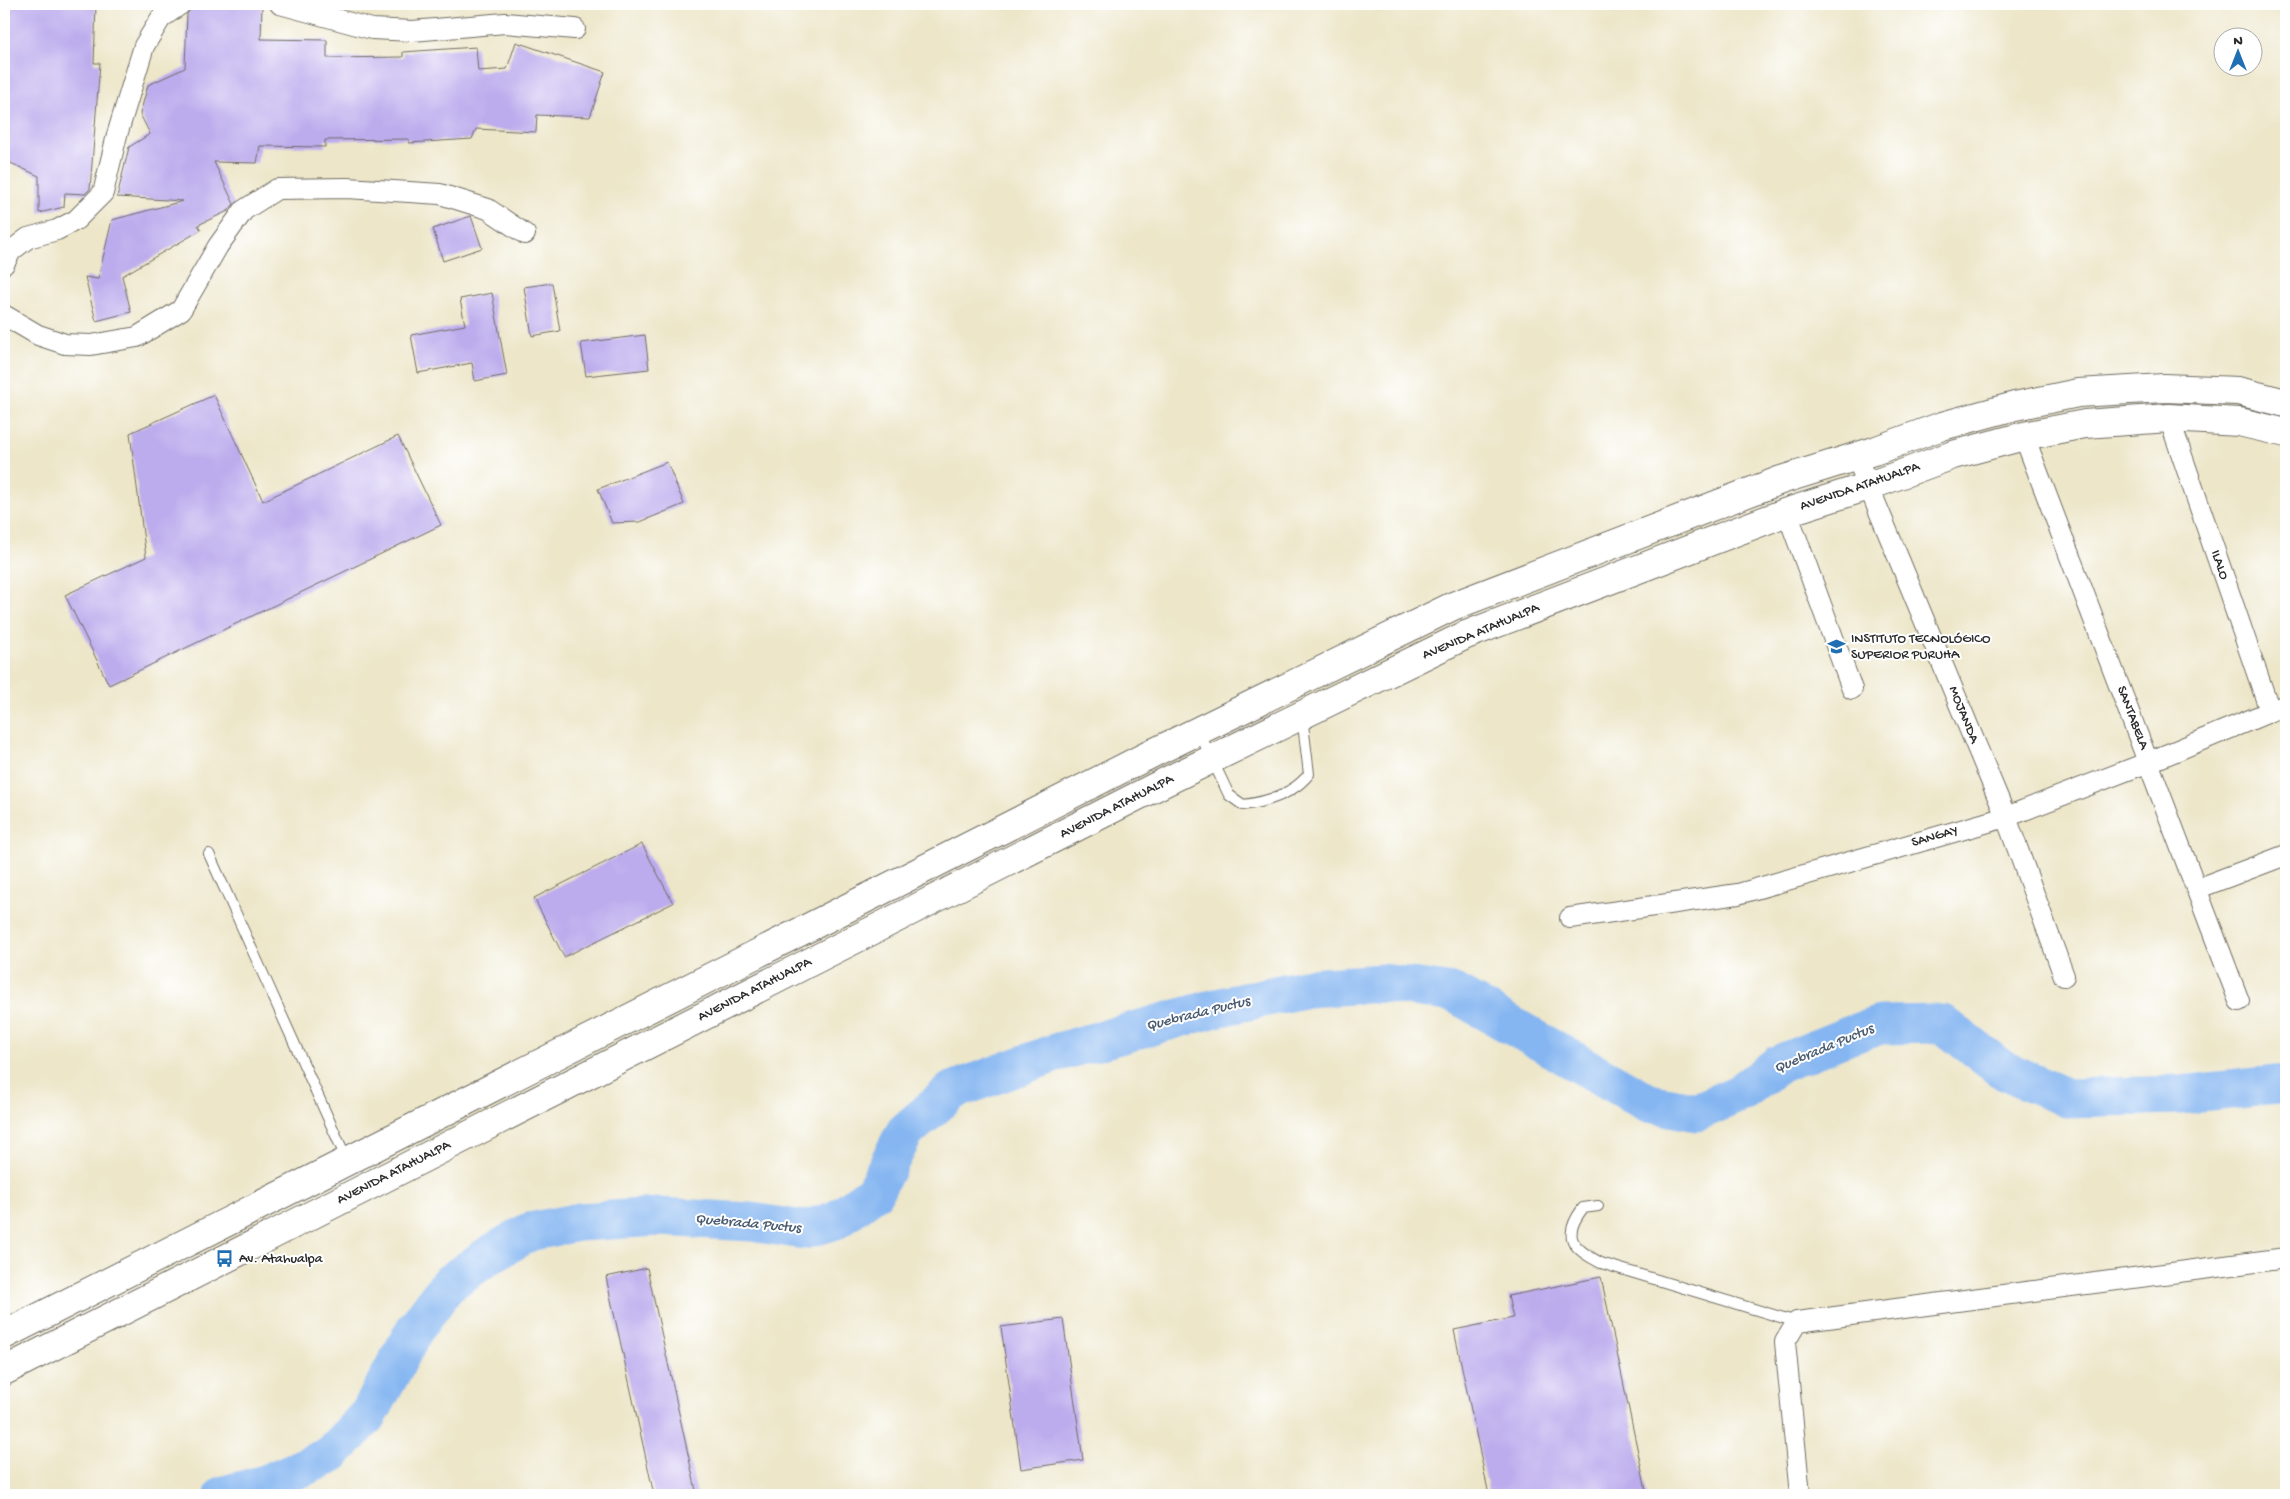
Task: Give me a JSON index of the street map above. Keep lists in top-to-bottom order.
{
  "streets": {
    "main road": ["AVENIDA ATAHUALPA"],
    "street": [
      "ILALO",
      "MOJANDA",
      "SANTABELA",
      "SANGAY"
    ]
  },
  "crossings": [
    ["AVENIDA ATAHUALPA", "ILALO"],
    ["AVENIDA ATAHUALPA", "MOJANDA"],
    ["AVENIDA ATAHUALPA", "SANTABELA"],
    ["ILALO", "SANGAY"],
    ["MOJANDA", "SANGAY"],
    ["SANTABELA", "SANGAY"]
  ],
  "water": ["Quebrada Puctus"],
  "places": {
    "school or university": ["INSTITUTO TECNOLÓGICO SUPERIOR PURUHA"],
    "bus stop": ["Av. Atahualpa"]
  },
  "north": "top"
}
